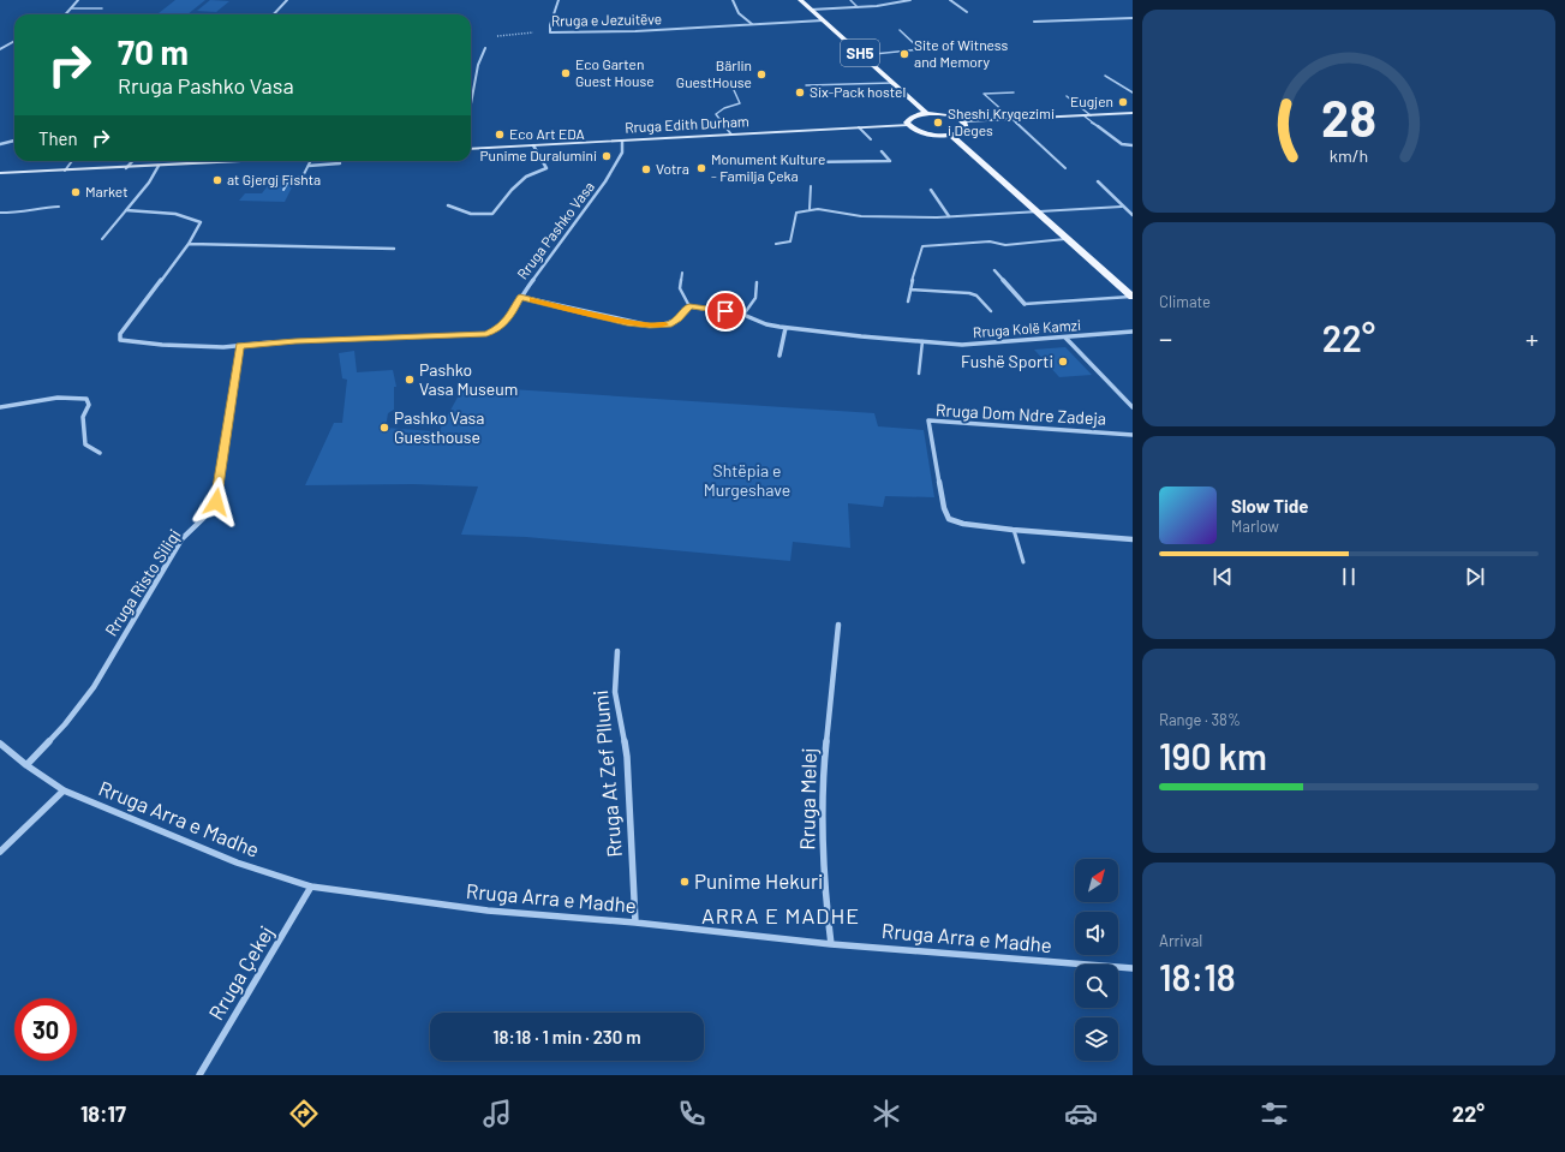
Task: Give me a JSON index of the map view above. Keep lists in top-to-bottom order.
{
  "streets": {
    "main road": ["SH5", "Rruga Edith Durham"],
    "street": [
      "Rruga e Jezuitëve",
      "Rruga Pashko Vasa",
      "Rruga Kolë Kamzi",
      "Rruga Dom Ndre Zadeja",
      "Rruga Risto Siliqi",
      "Rruga At Zef Pllumi",
      "Rruga Melej",
      "Rruga Arra e Madhe",
      "Rruga Çekej"
    ]
  },
  "crossings": [
    ["Rruga e Jezuitëve", "SH5"],
    ["Rruga Edith Durham", "Rruga Pashko Vasa"],
    ["Rruga Pashko Vasa", "Rruga Risto Siliqi"],
    ["Rruga Risto Siliqi", "Rruga Arra e Madhe"],
    ["Rruga At Zef Pllumi", "Rruga Arra e Madhe"],
    ["Rruga Melej", "Rruga Arra e Madhe"],
    ["Rruga Arra e Madhe", "Rruga Çekej"]
  ],
  "districts": ["ARRA E MADHE"],
  "parks": ["Shtëpia e Murgeshave"],
  "places": [
    "Site of Witness and Memory",
    "Eco Garten Guest House",
    "Bärlin GuestHouse",
    "Six-Pack hostel",
    "Eugjen",
    "Sheshi Kryqezimi i Deges",
    "Eco Art EDA",
    "Punime Duralumini",
    "Monument Kulture - Familja Çeka",
    "Votra",
    "at Gjergj Fishta",
    "Market",
    "Fushë Sporti",
    "Pashko Vasa Museum",
    "Pashko Vasa Guesthouse",
    "Punime Hekuri"
  ],
  "north": "top right",
  "page": {
    "turn": ["70 m", "Rruga Pashko Vasa"],
    "then": "Then",
    "tile": [
      "Climate",
      ["Range · 38%", "190 km"],
      ["Arrival", "18:18"]
    ],
    "heat": ["−", "22°", "+"],
    "song": ["Slow Tide", "Marlow"],
    "limit": "30",
    "trip": "18:18 · 1 min · 230 m",
    "tabs": ["18:17", "22°"],
    "gauge": ["28", "km/h"]
  }
}
